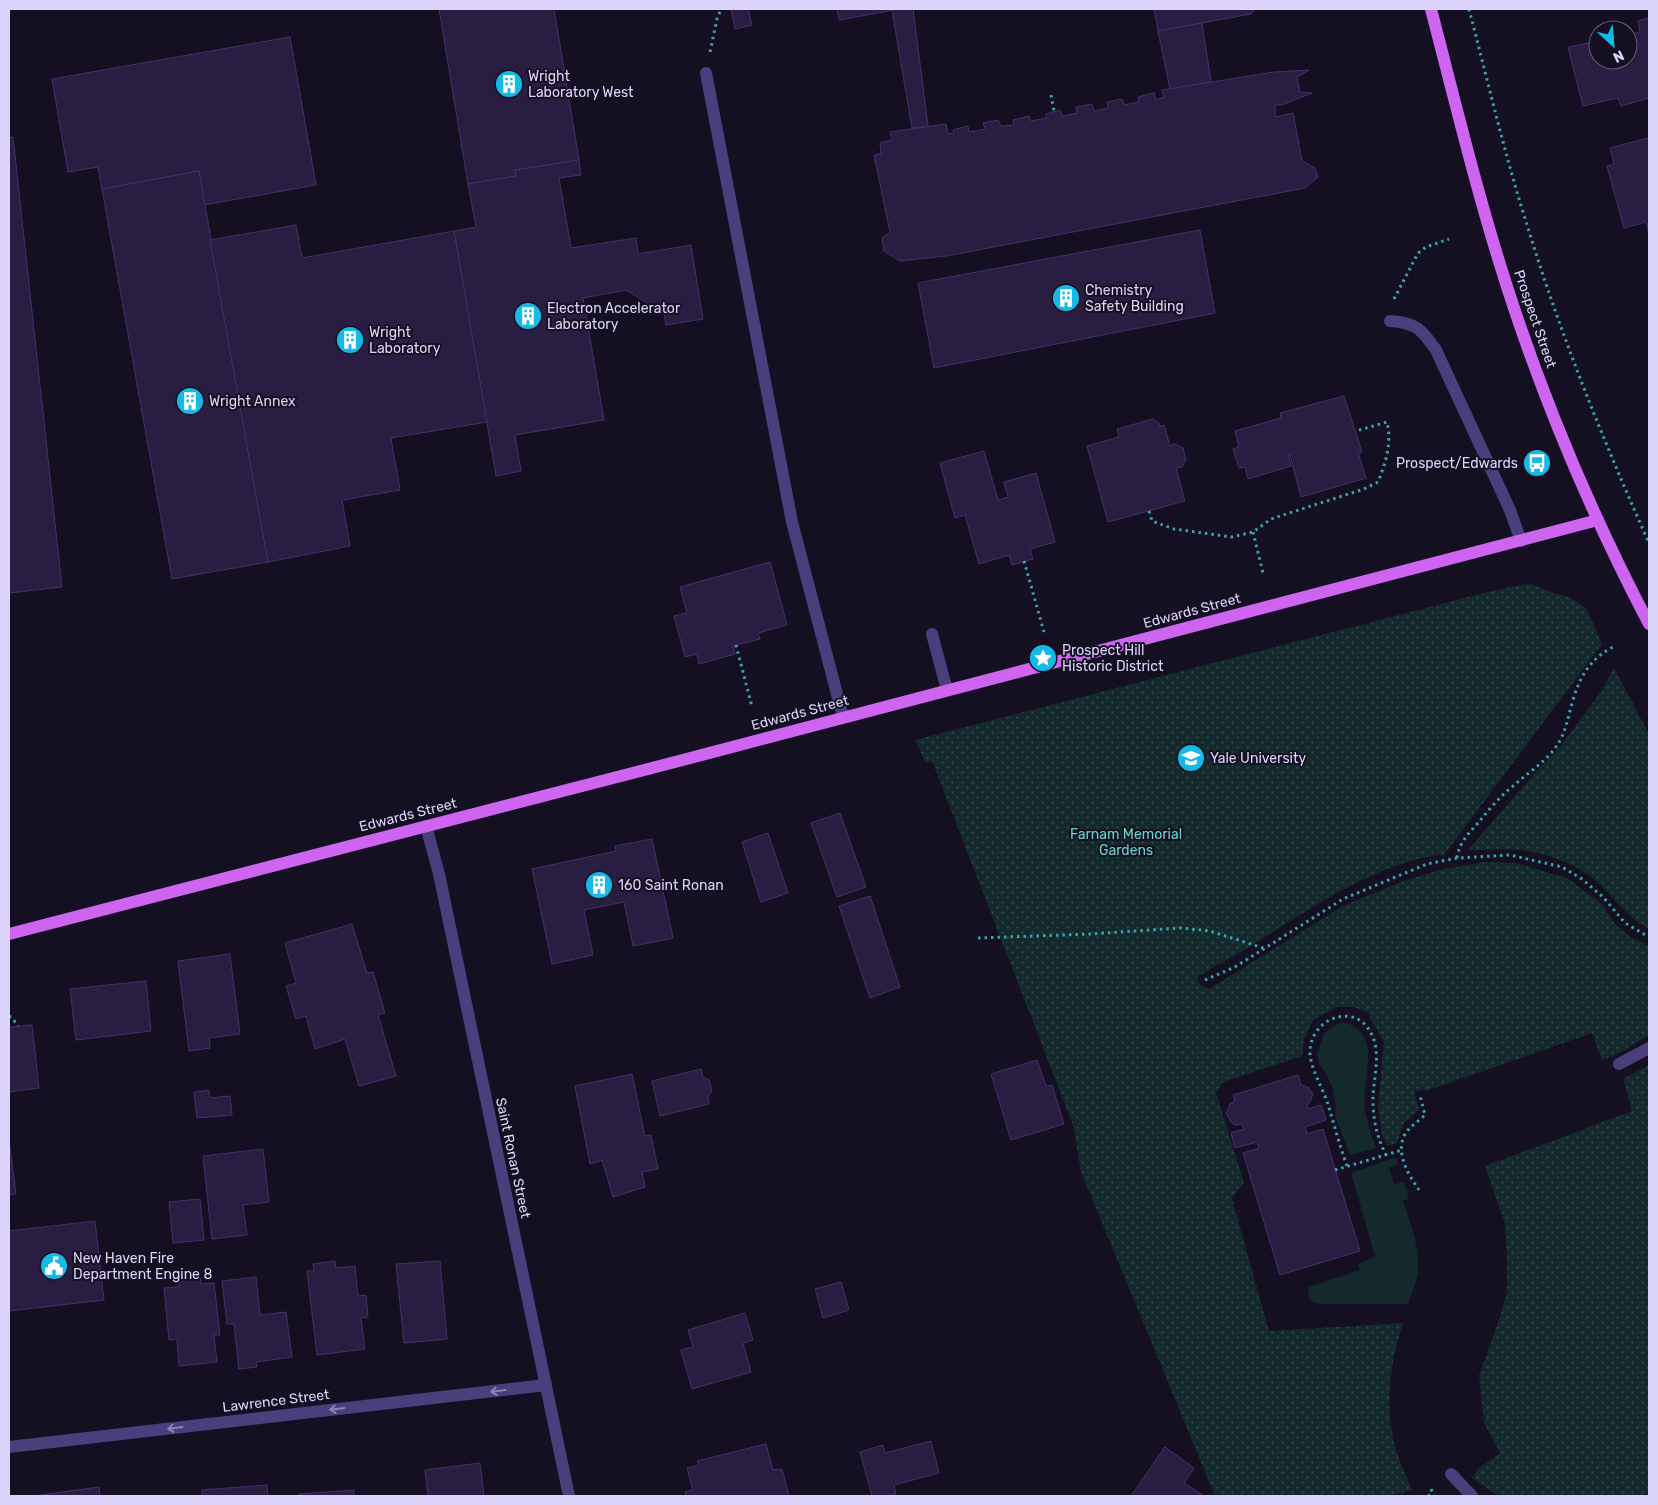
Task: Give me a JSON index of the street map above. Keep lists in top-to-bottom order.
{
  "streets": {
    "main road": ["Prospect Street", "Edwards Street"],
    "street": ["Saint Ronan Street", "Lawrence Street"]
  },
  "crossings": [
    ["Prospect Street", "Edwards Street"],
    ["Edwards Street", "Saint Ronan Street"],
    ["Saint Ronan Street", "Lawrence Street"]
  ],
  "one_way": ["Lawrence Street"],
  "parks": ["Farnam Memorial Gardens"],
  "places": {
    "building": [
      "Wright Laboratory West",
      "Chemistry Safety Building",
      "Electron Accelerator Laboratory",
      "Wright Laboratory",
      "Wright Annex",
      "160 Saint Ronan"
    ],
    "bus stop": ["Prospect/Edwards"],
    "place": ["Prospect Hill Historic District"],
    "school or university": ["Yale University"],
    "public building": ["New Haven Fire Department Engine 8"]
  },
  "north": "bottom right"
}
